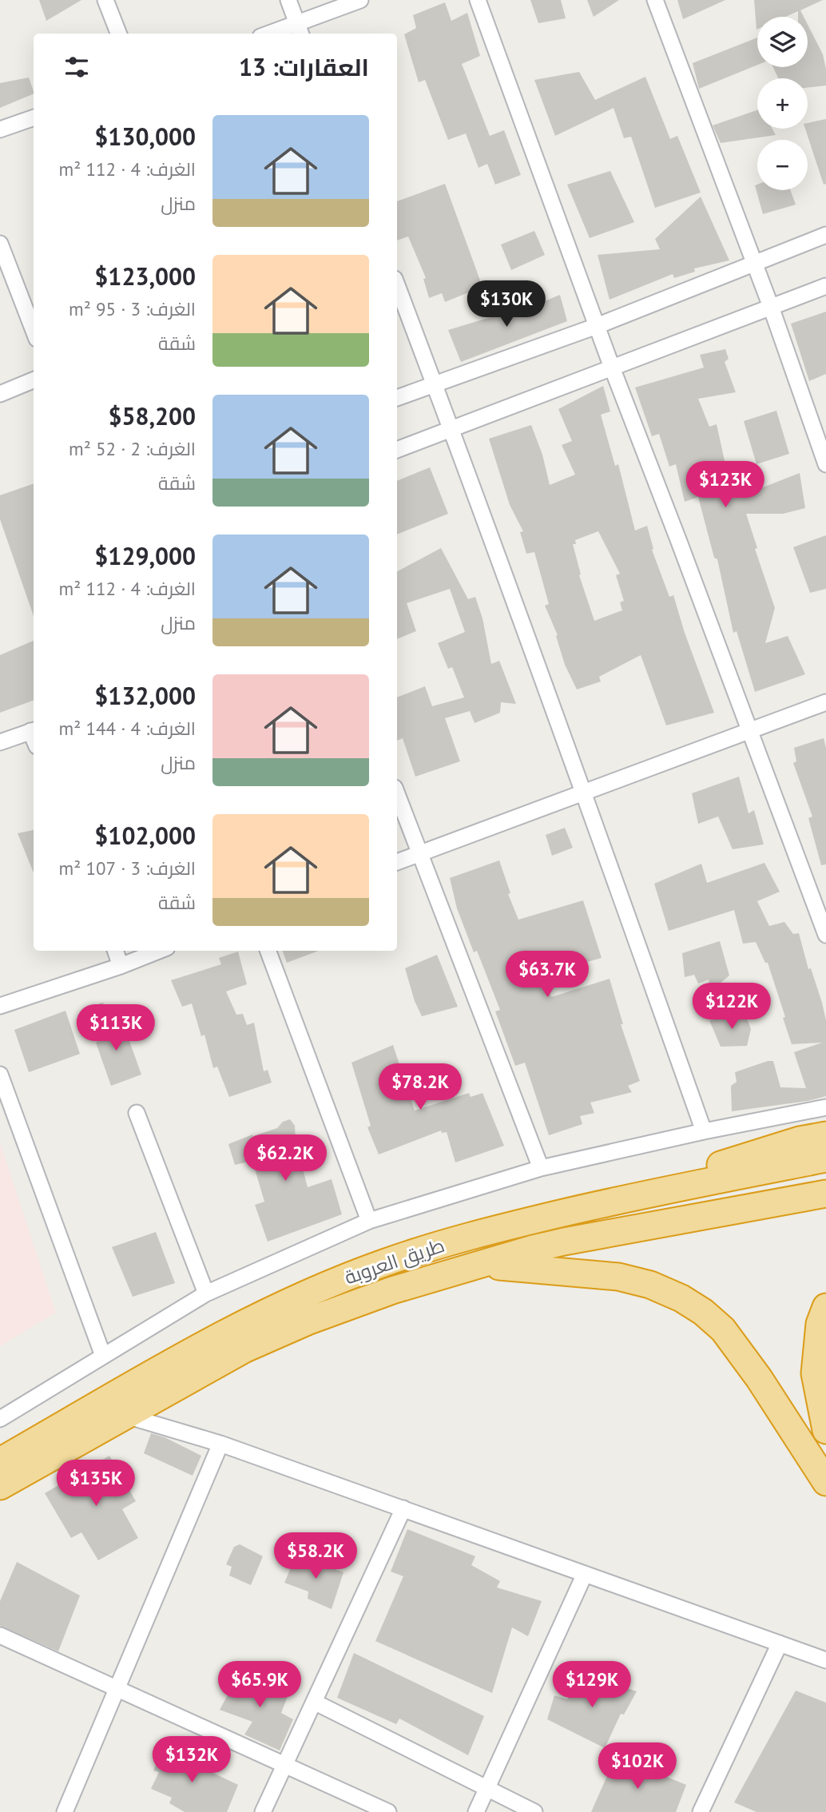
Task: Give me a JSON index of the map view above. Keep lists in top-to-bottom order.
{
  "streets": {
    "highway": ["طريق العروبة"]
  },
  "page": {
    "map_buttons": ["+", "−"],
    "heading": "العقارات: 13",
    "list": [
      {
        "name": "$130,000",
        "note": "الغرف: 4 · 112 m² · منزل"
      },
      {
        "name": "$123,000",
        "note": "الغرف: 3 · 95 m² · شقة"
      },
      {
        "name": "$58,200",
        "note": "الغرف: 2 · 52 m² · شقة"
      },
      {
        "name": "$129,000",
        "note": "الغرف: 4 · 112 m² · منزل"
      },
      {
        "name": "$132,000",
        "note": "الغرف: 4 · 144 m² · منزل"
      },
      {
        "name": "$102,000",
        "note": "الغرف: 3 · 107 m² · شقة"
      }
    ],
    "price": [
      "$130K",
      "$123K",
      "$63.7K",
      "$122K",
      "$113K",
      "$78.2K",
      "$62.2K",
      "$135K",
      "$58.2K",
      "$65.9K",
      "$129K",
      "$132K",
      "$102K"
    ]
  }
}
